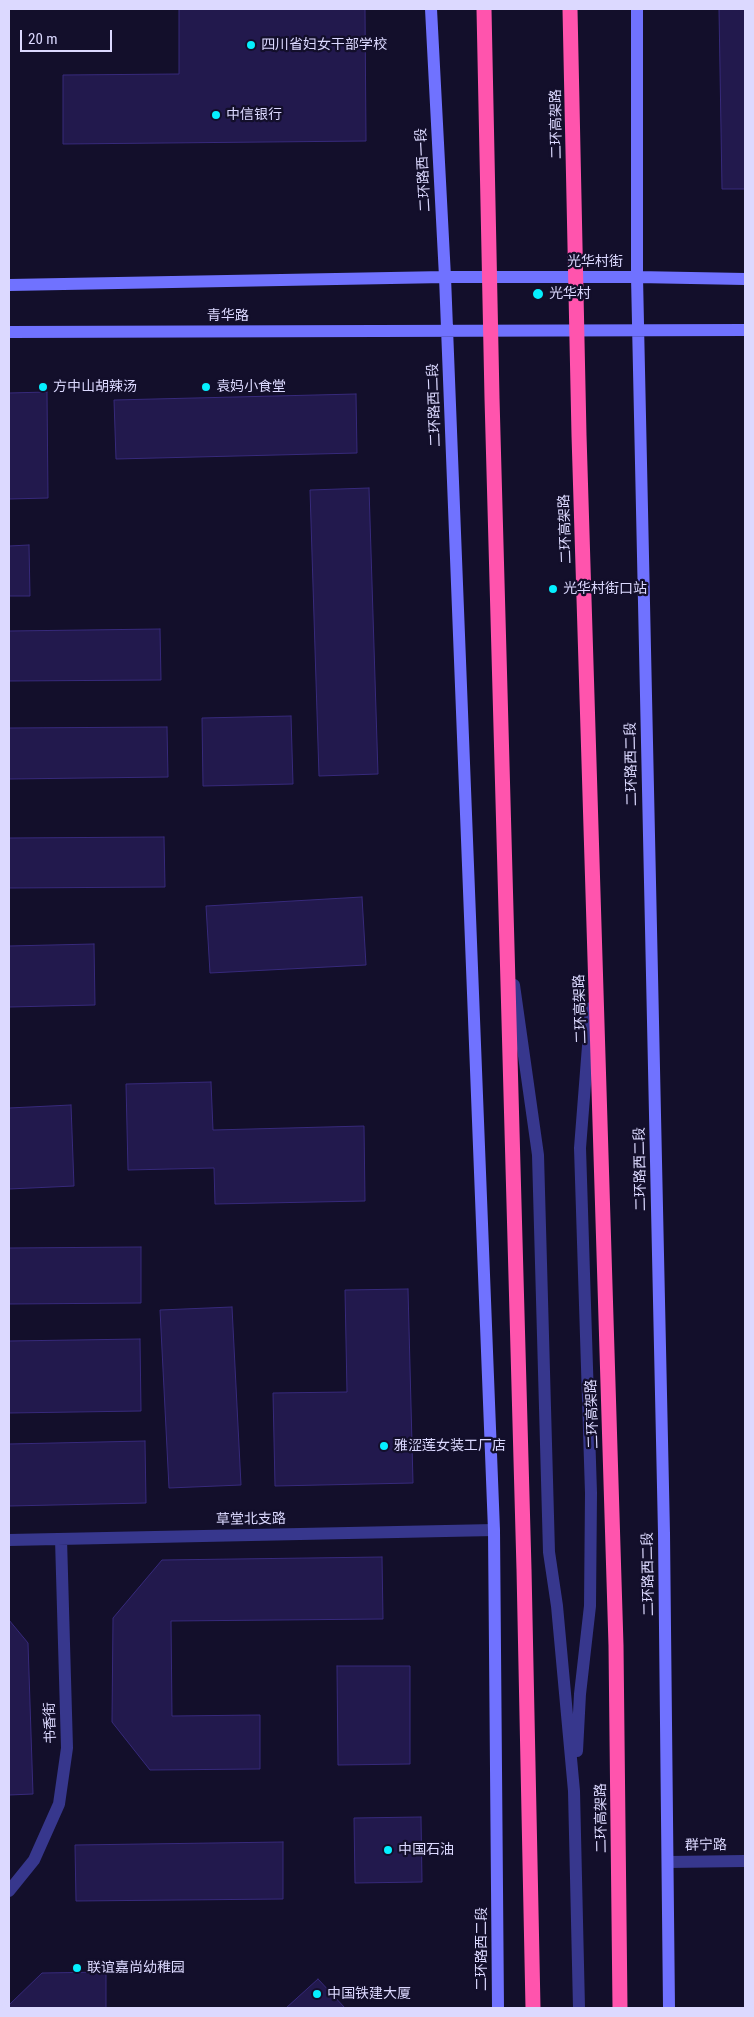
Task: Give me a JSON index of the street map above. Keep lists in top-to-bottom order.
{
  "streets": {
    "highway": ["二环高架路"],
    "main road": [
      "二环路西一段",
      "光华村街",
      "青华路",
      "二环路西二段"
    ],
    "street": ["草堂北支路", "书香街", "群宁路"]
  },
  "crossings": [
    ["二环路西一段", "光华村街"],
    ["二环路西一段", "青华路"],
    ["二环路西一段", "二环路西二段"],
    ["青华路", "二环路西二段"],
    ["二环路西二段", "草堂北支路"],
    ["二环路西二段", "群宁路"],
    ["草堂北支路", "书香街"]
  ],
  "places": [
    "四川省妇女干部学校",
    "中信银行",
    "光华村",
    "方中山胡辣汤",
    "袁妈小食堂",
    "光华村街口站",
    "雅涩莲女装工厂店",
    "中国石油",
    "联谊嘉尚幼稚园",
    "中国铁建大厦"
  ],
  "scale_bar": "20 m"
}
